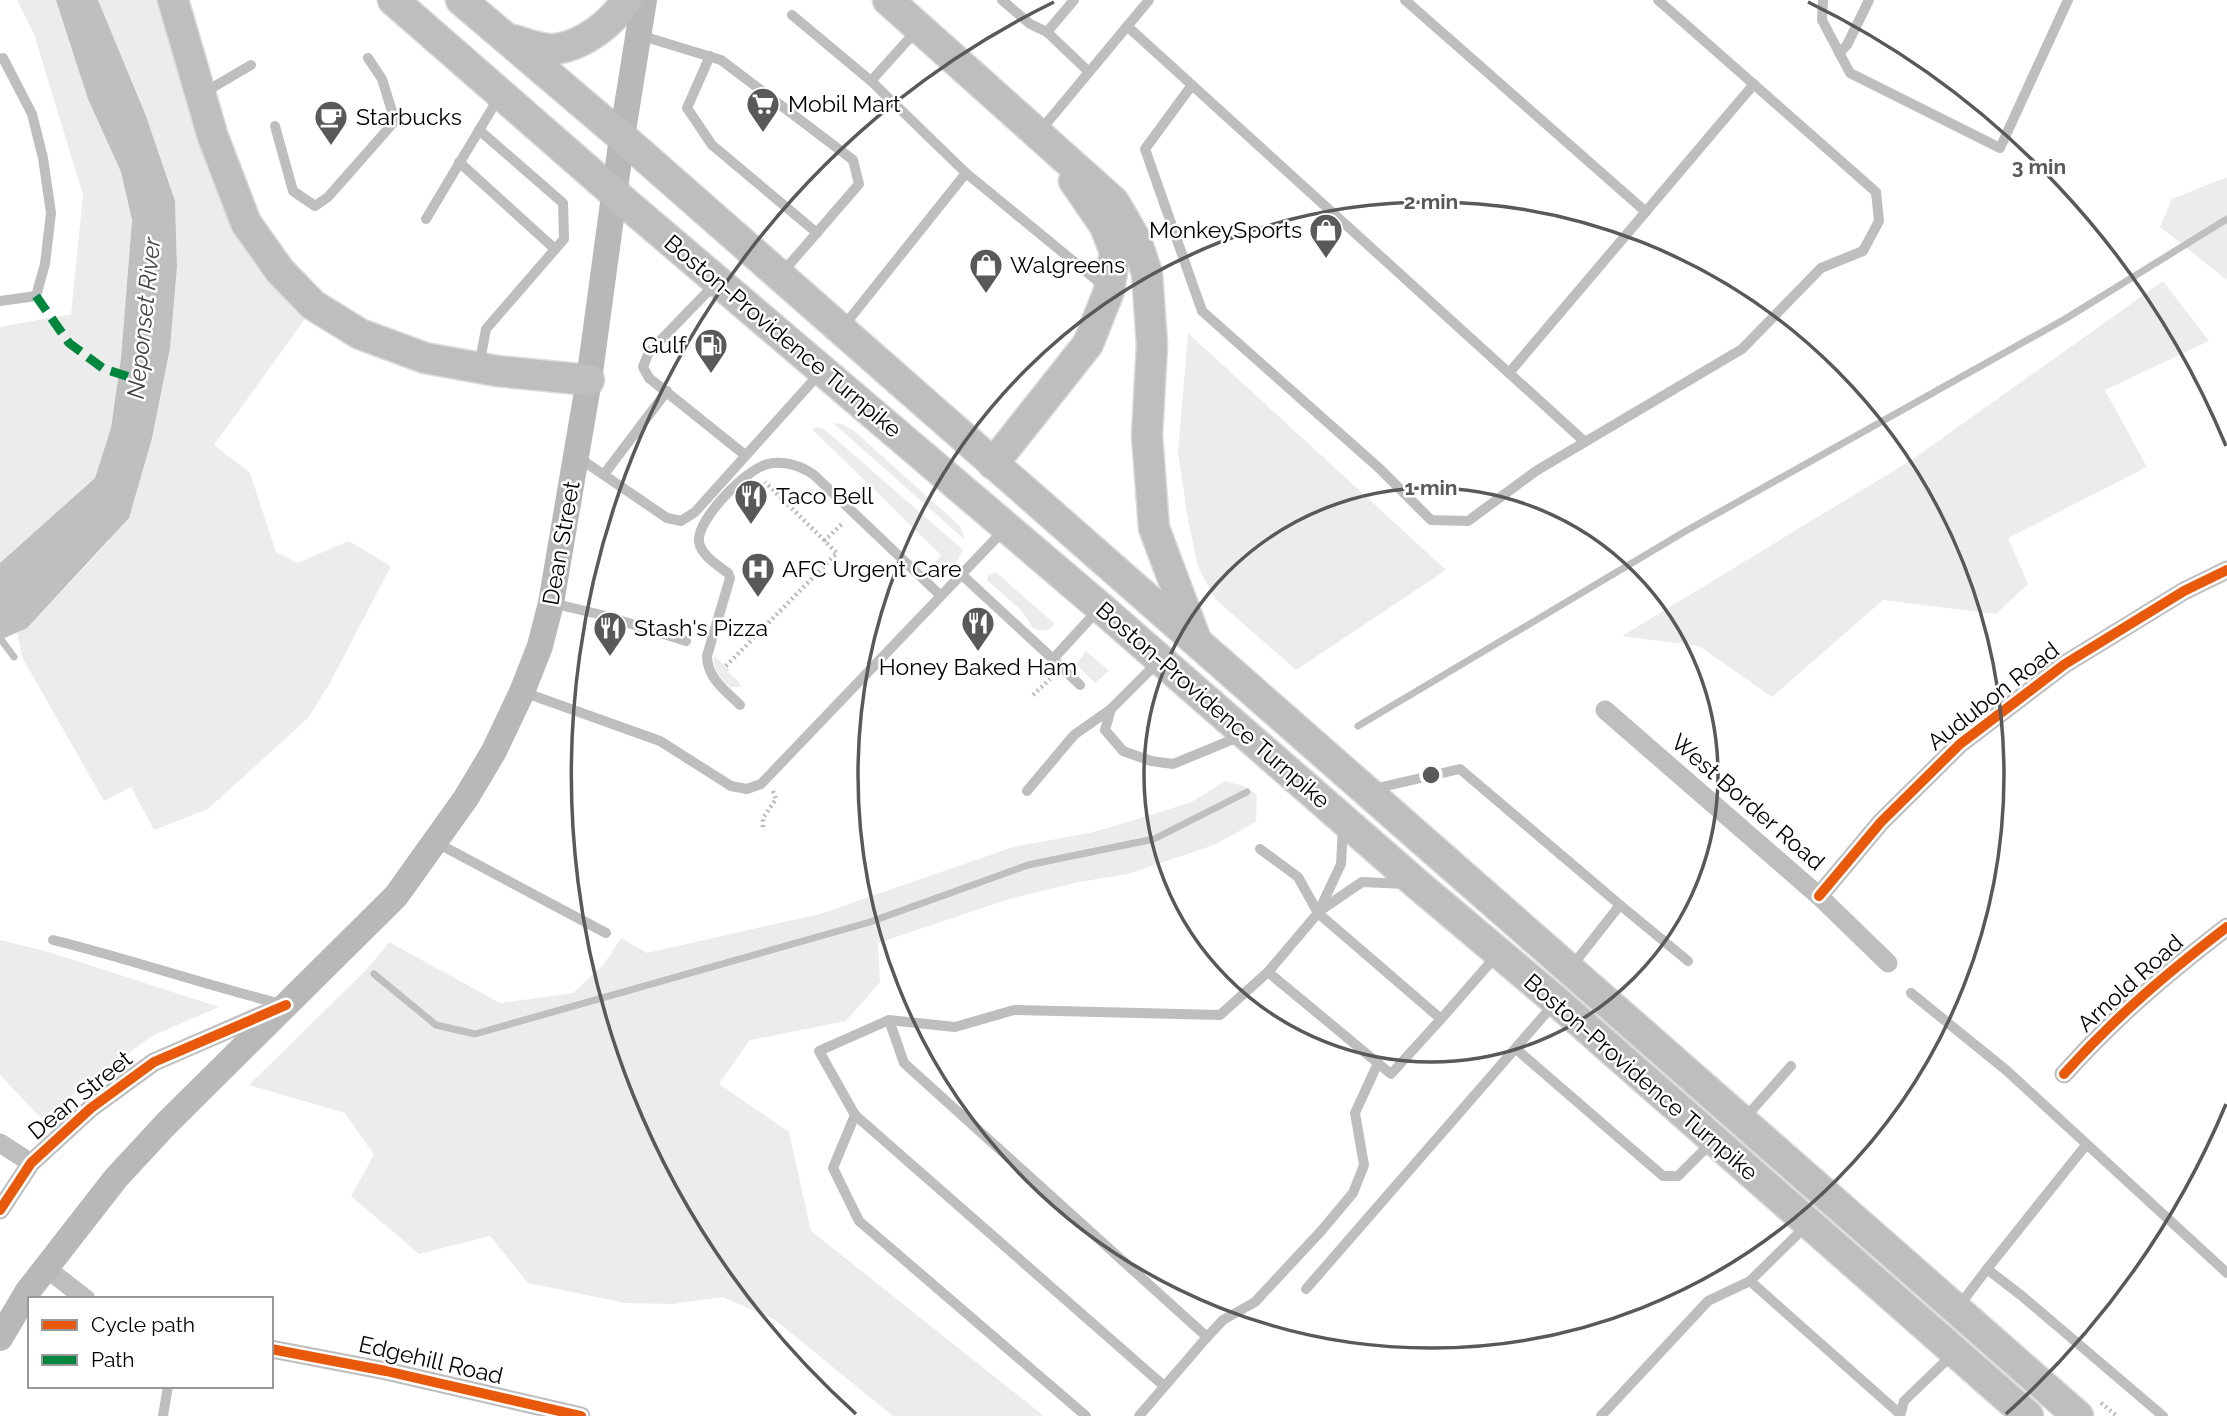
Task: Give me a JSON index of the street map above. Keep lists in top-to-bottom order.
{
  "streets": {
    "main road": ["Boston-Providence Turnpike", "Dean Street"],
    "street": [
      "Audubon Road",
      "West Border Road",
      "Arnold Road",
      "Edgehill Road"
    ]
  },
  "crossings": [
    ["Boston-Providence Turnpike", "Dean Street"],
    ["Audubon Road", "West Border Road"]
  ],
  "water": ["Neponset River"],
  "places": {
    "supermarket": ["Mobil Mart"],
    "cafe": ["Starbucks"],
    "shop": ["MonkeySports", "Walgreens"],
    "fuel station": ["Gulf"],
    "restaurant": ["Taco Bell", "Honey Baked Ham", "Stash's Pizza"],
    "hospital": ["AFC Urgent Care"]
  },
  "legend": ["Cycle path", "Path"],
  "rings": ["3 min", "2 min", "1 min"]
}
